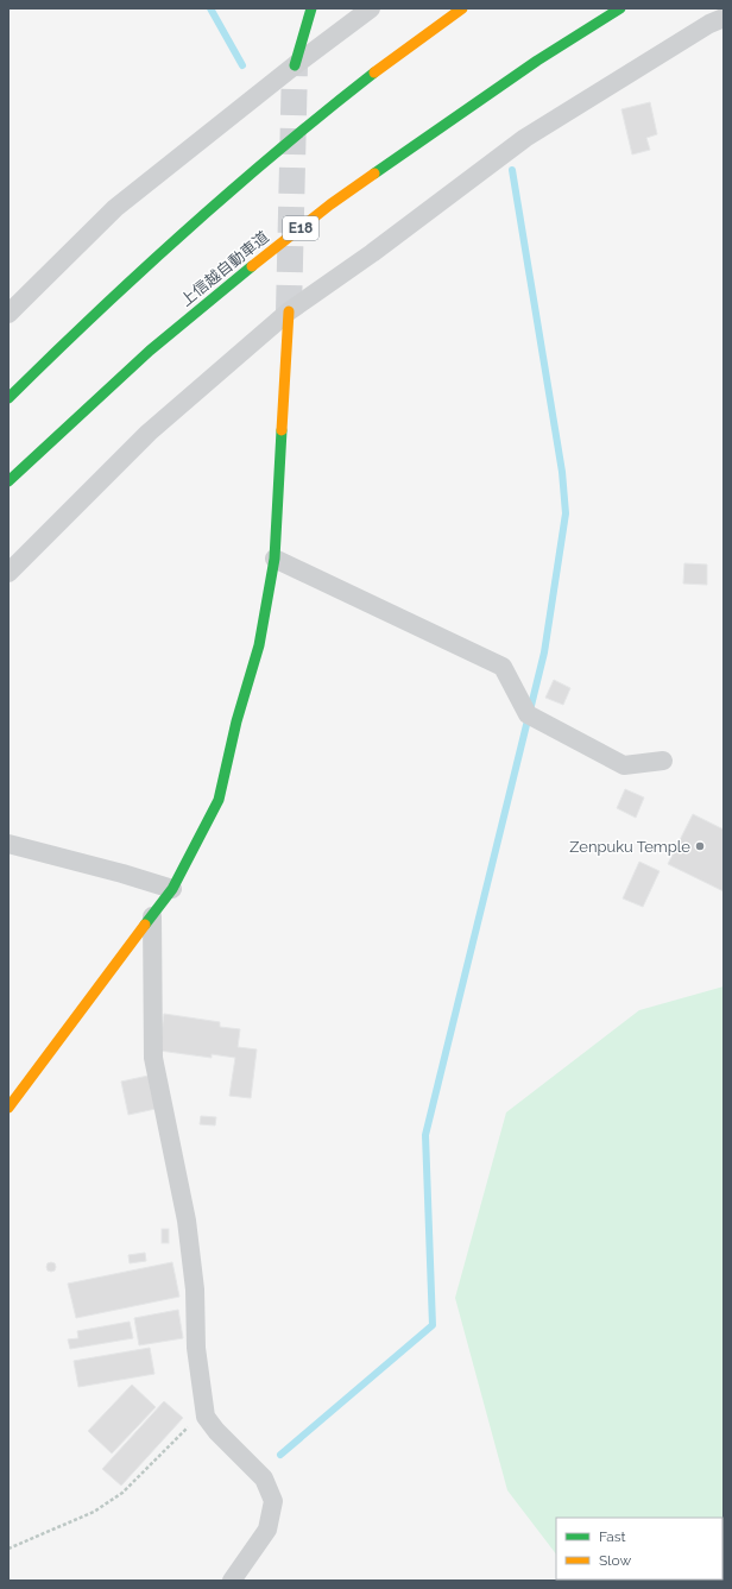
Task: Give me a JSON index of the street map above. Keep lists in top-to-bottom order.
{
  "streets": {
    "main road": ["E18", "上信越自動車道"]
  },
  "places": ["Zenpuku Temple"],
  "legend": ["Fast", "Slow"]
}
